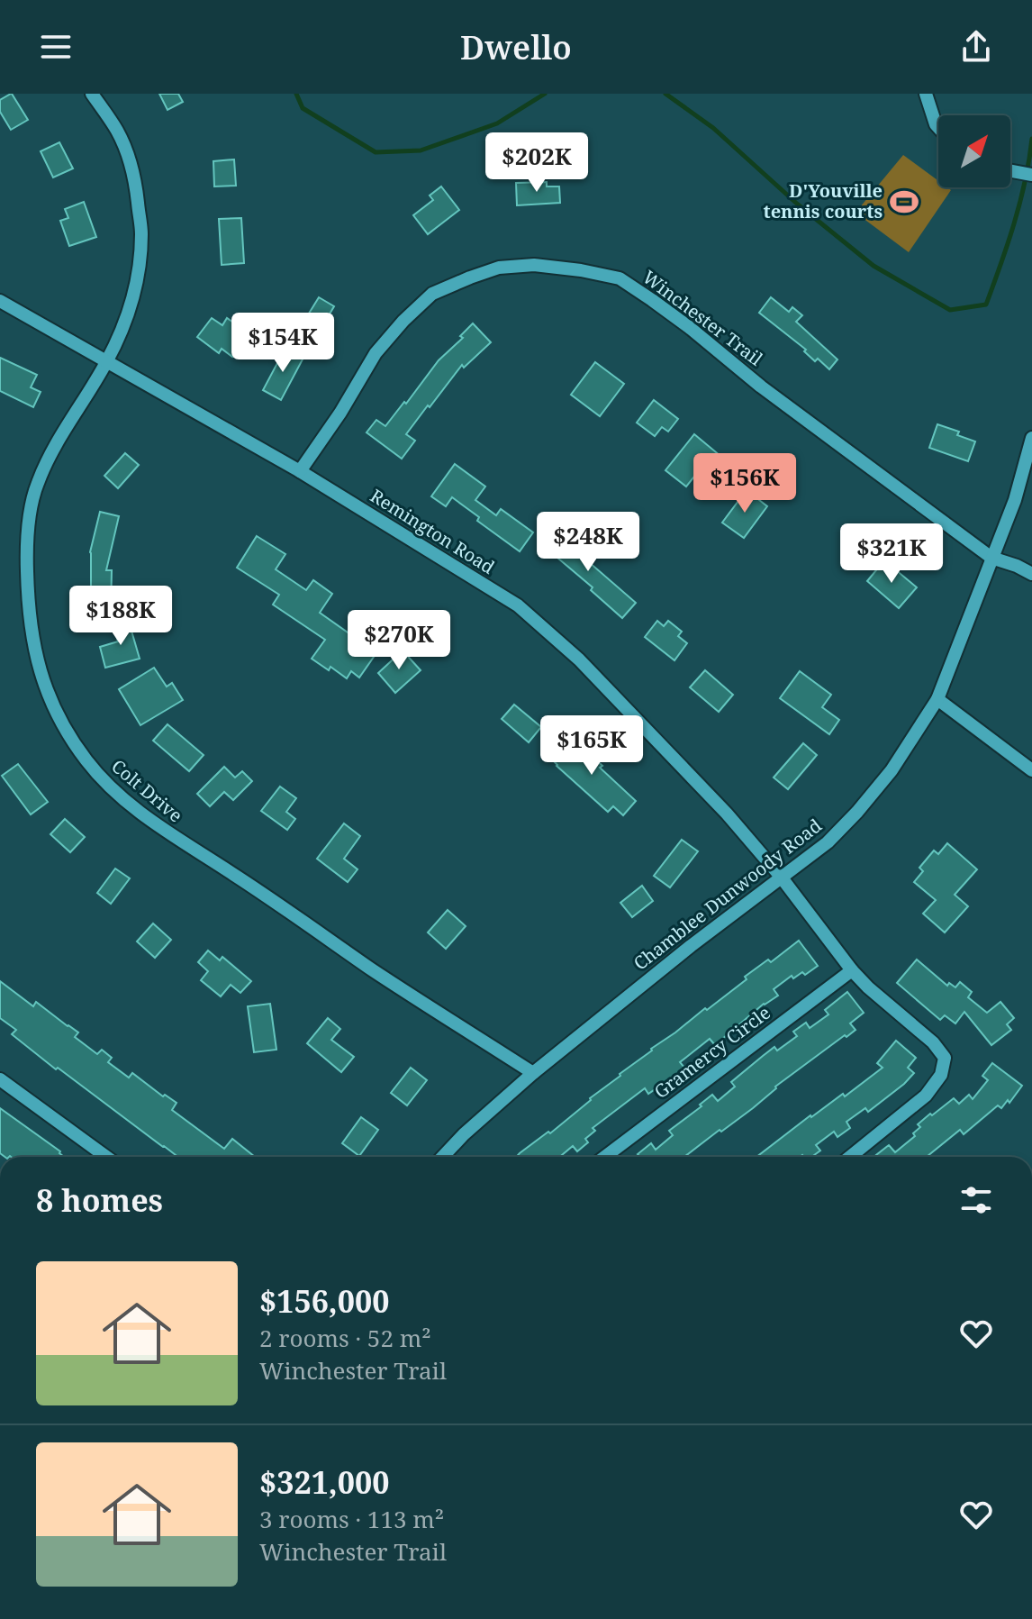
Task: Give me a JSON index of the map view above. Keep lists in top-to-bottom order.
{
  "streets": {
    "street": [
      "Winchester Trail",
      "Remington Road",
      "Colt Drive",
      "Chamblee Dunwoody Road",
      "Gramercy Circle"
    ]
  },
  "crossings": [
    ["Winchester Trail", "Remington Road"],
    ["Winchester Trail", "Chamblee Dunwoody Road"],
    ["Remington Road", "Colt Drive"],
    ["Remington Road", "Chamblee Dunwoody Road"],
    ["Colt Drive", "Chamblee Dunwoody Road"]
  ],
  "places": {
    "sports": ["D'Youville tennis courts"]
  },
  "north": "top right",
  "page": {
    "header": "Dwello",
    "price": [
      "$202K",
      "$154K",
      "$156K",
      "$248K",
      "$321K",
      "$188K",
      "$270K",
      "$165K"
    ],
    "heading": "8 homes",
    "list": [
      {
        "name": "$156,000",
        "note": "2 rooms · 52 m² · Winchester Trail"
      },
      {
        "name": "$321,000",
        "note": "3 rooms · 113 m² · Winchester Trail"
      }
    ]
  }
}
